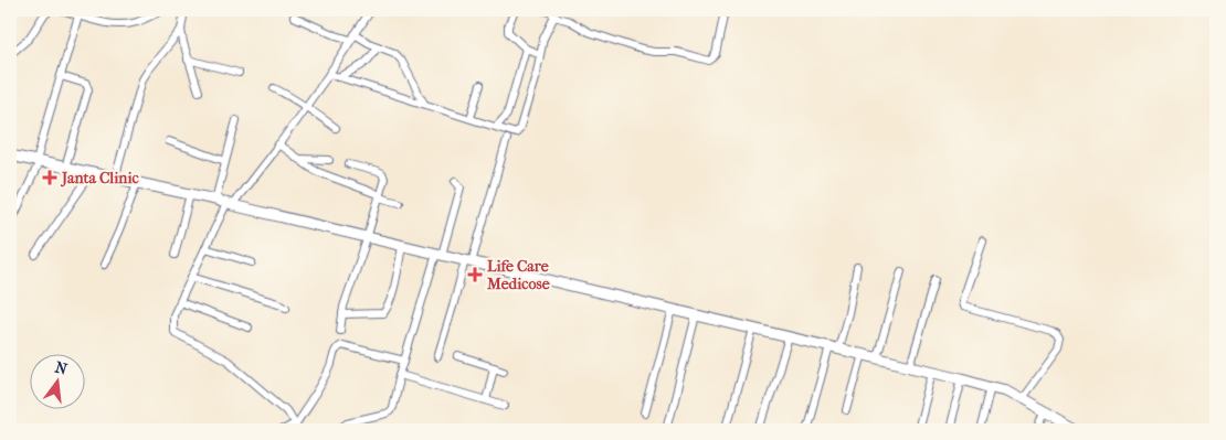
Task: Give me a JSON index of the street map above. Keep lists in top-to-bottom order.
{
  "places": {
    "health": ["Janta Clinic", "Life Care Medicose"]
  },
  "north": "top"
}
